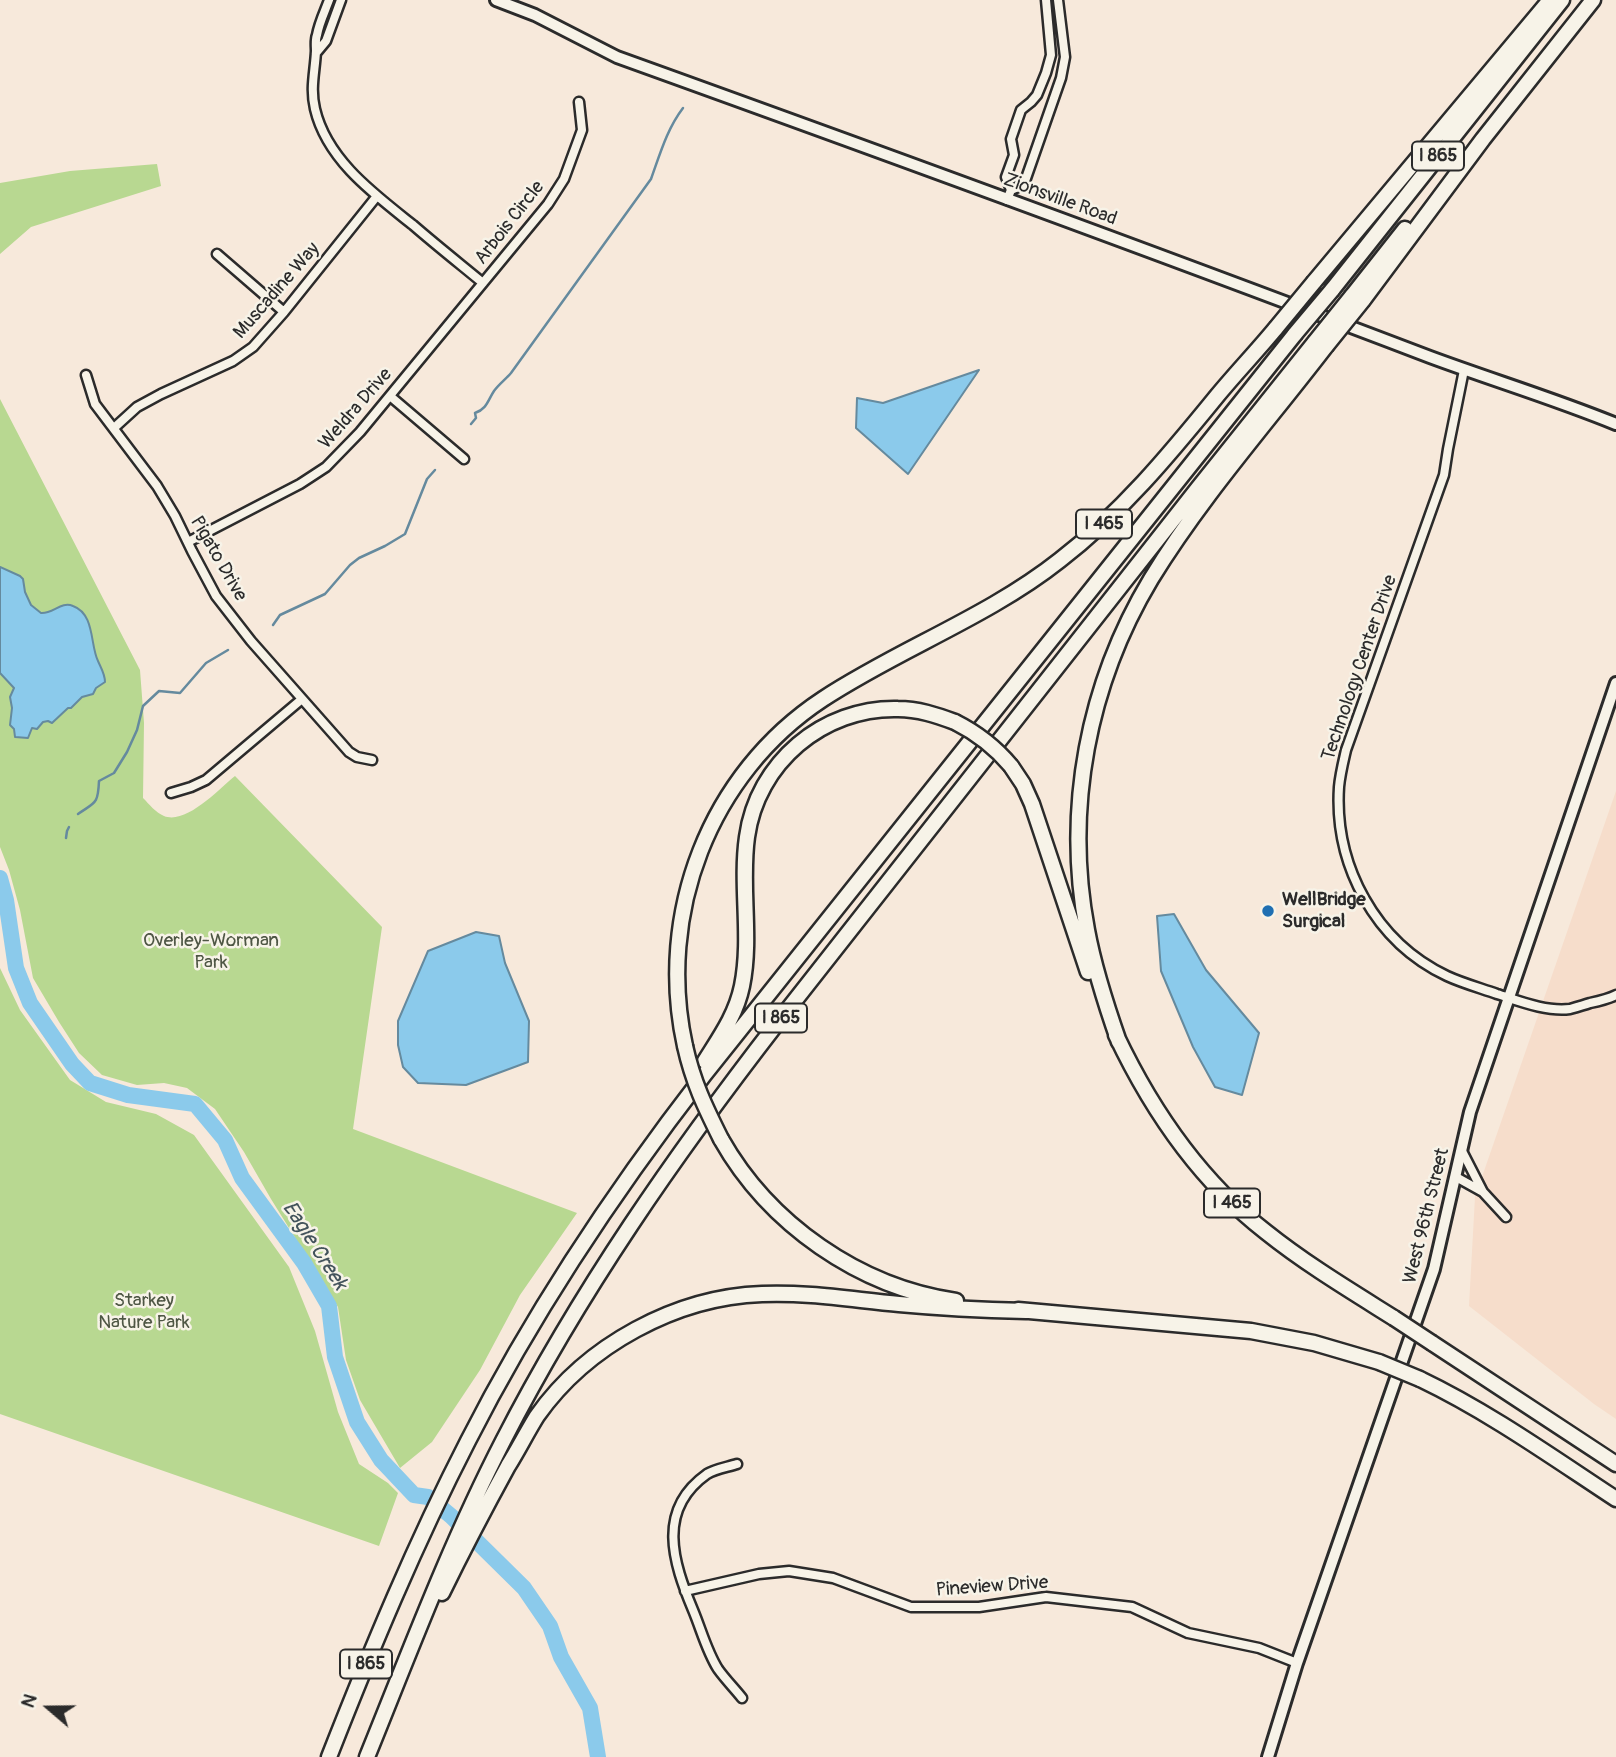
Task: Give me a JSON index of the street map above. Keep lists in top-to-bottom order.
{
  "streets": {
    "highway": ["I 865", "I 465"],
    "main road": ["Zionsville Road", "West 96th Street"],
    "street": [
      "Arbois Circle",
      "Muscadine Way",
      "Weldra Drive",
      "Pigato Drive",
      "Technology Center Drive",
      "Pineview Drive"
    ]
  },
  "crossings": [
    ["I 865", "I 465"],
    ["Zionsville Road", "Technology Center Drive"],
    ["Arbois Circle", "Weldra Drive"],
    ["Muscadine Way", "Pigato Drive"],
    ["Weldra Drive", "Pigato Drive"],
    ["Technology Center Drive", "West 96th Street"],
    ["West 96th Street", "Pineview Drive"]
  ],
  "water": ["Eagle Creek"],
  "parks": ["Overley-Worman Park", "Starkey Nature Park"],
  "places": ["WellBridge Surgical"],
  "north": "left"
}
